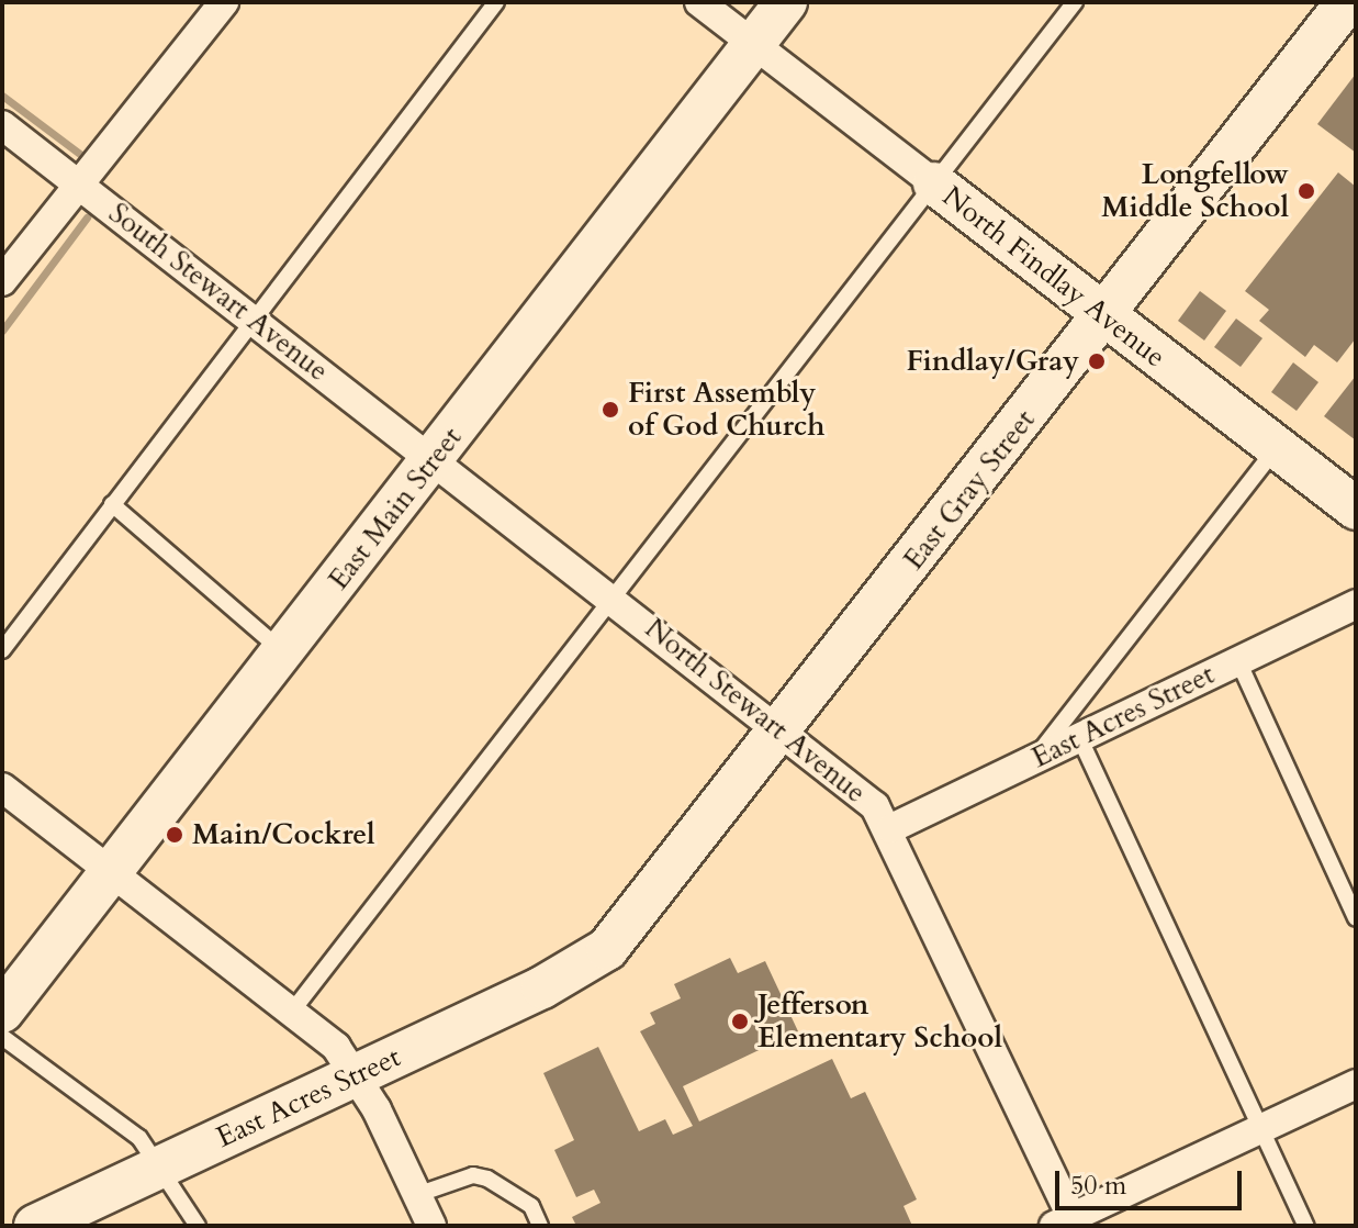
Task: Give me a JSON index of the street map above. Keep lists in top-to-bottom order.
{
  "streets": {
    "street": [
      "North Findlay Avenue",
      "South Stewart Avenue",
      "East Gray Street",
      "East Main Street",
      "North Stewart Avenue",
      "East Acres Street"
    ]
  },
  "crossings": [
    ["North Findlay Avenue", "East Gray Street"],
    ["North Findlay Avenue", "East Main Street"],
    ["South Stewart Avenue", "East Main Street"],
    ["South Stewart Avenue", "North Stewart Avenue"],
    ["East Gray Street", "North Stewart Avenue"],
    ["East Gray Street", "East Acres Street"],
    ["East Main Street", "North Stewart Avenue"],
    ["North Stewart Avenue", "East Acres Street"]
  ],
  "places": [
    "Longfellow Middle School",
    "Findlay/Gray",
    "First Assembly of God Church",
    "Main/Cockrel",
    "Jefferson Elementary School"
  ],
  "scale_bar": "50 m"
}
